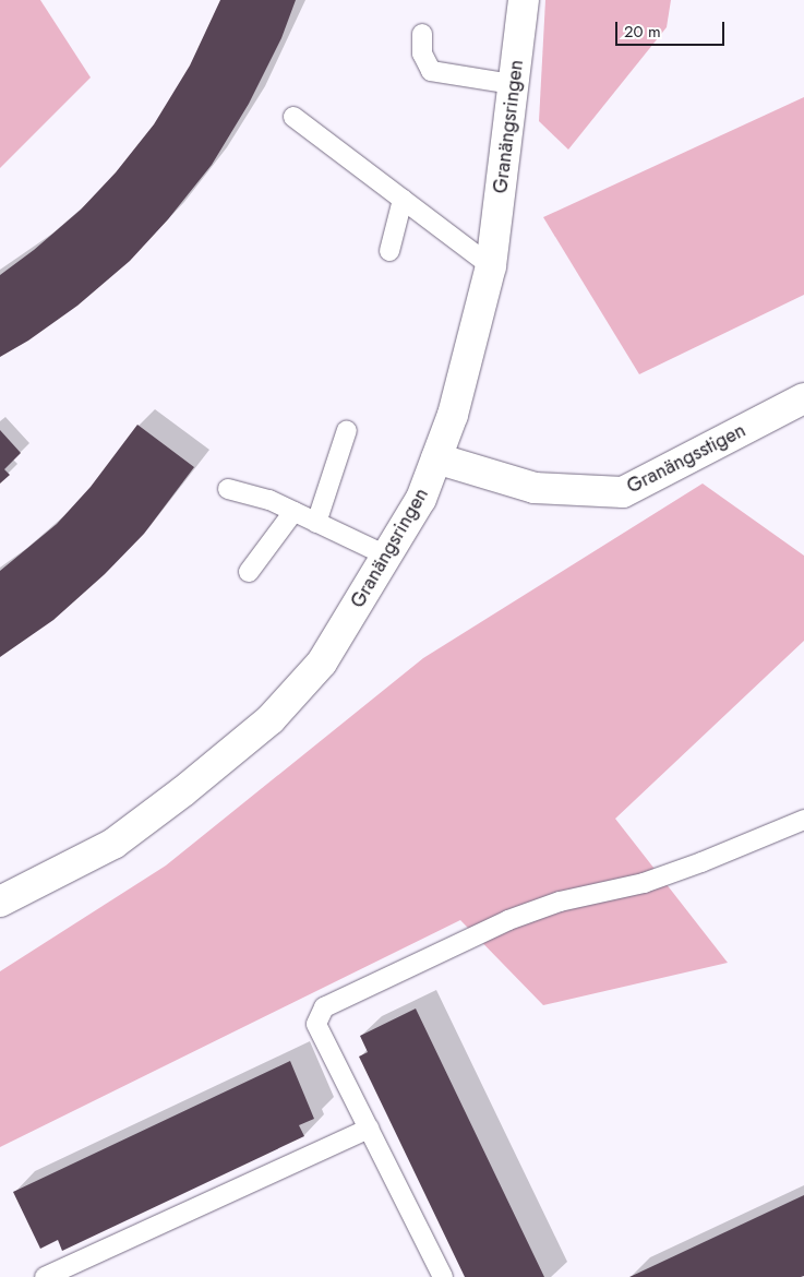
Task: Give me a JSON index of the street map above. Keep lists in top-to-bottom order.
{
  "streets": {
    "street": ["Granängsringen", "Granängsstigen"]
  },
  "crossings": [
    ["Granängsringen", "Granängsstigen"]
  ],
  "scale_bar": "20 m"
}
